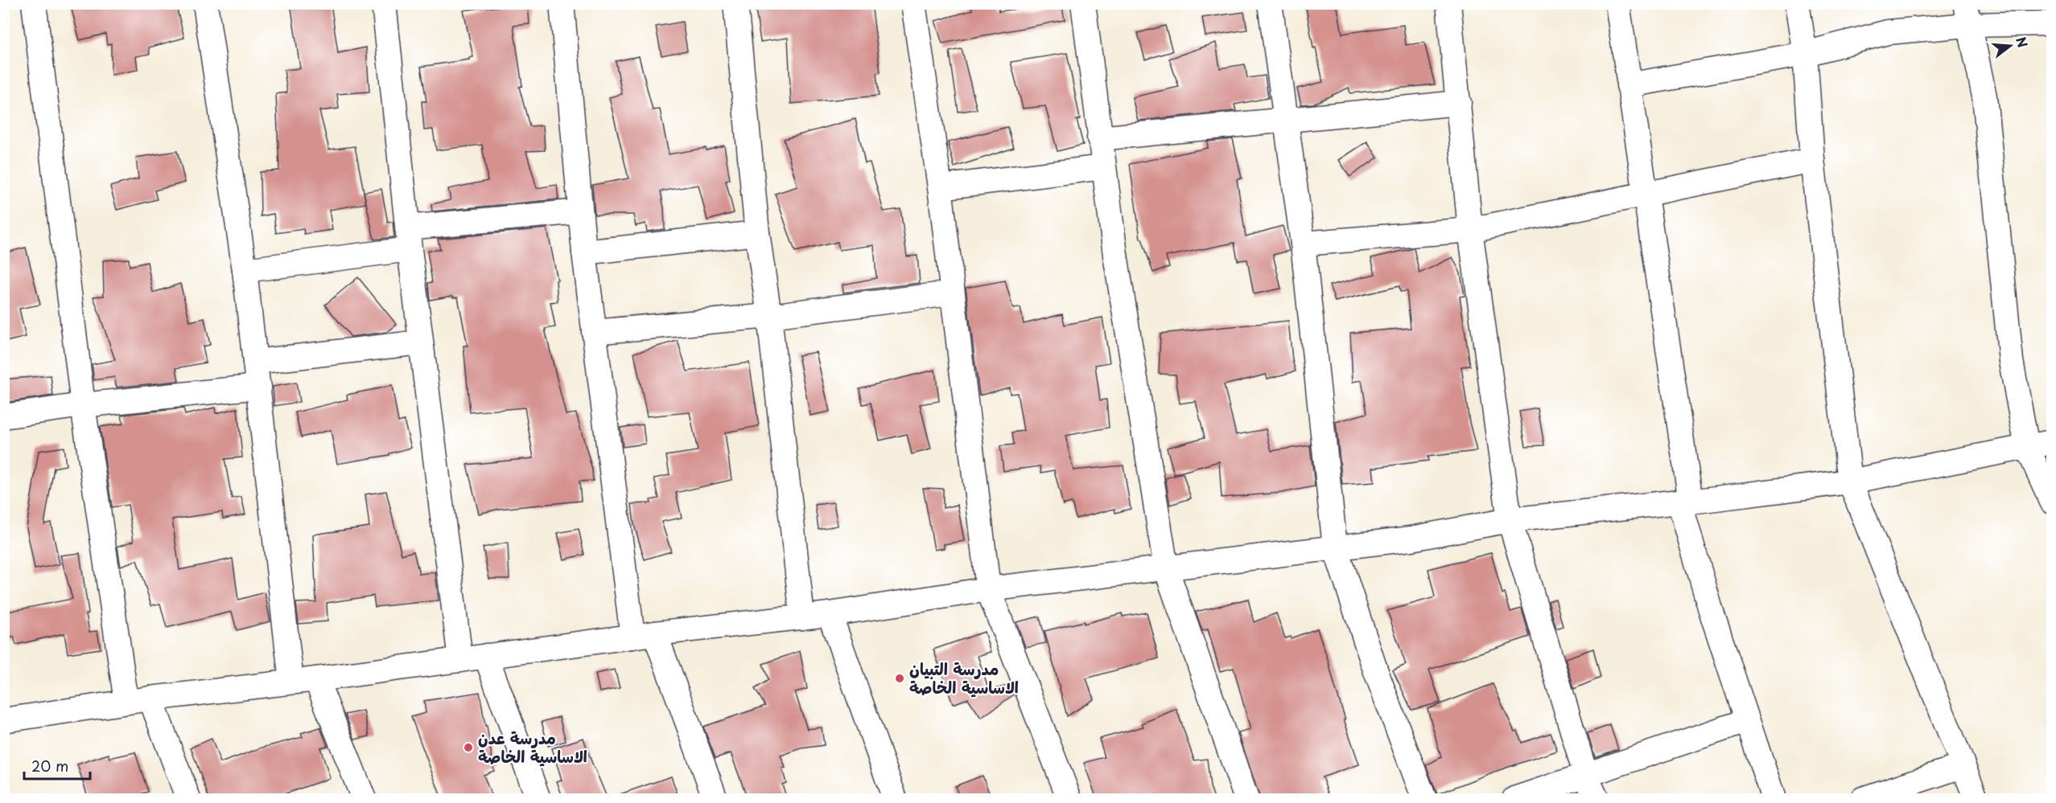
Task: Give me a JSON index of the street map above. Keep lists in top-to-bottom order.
{
  "places": ["مدرسة التبيان الاساسية الخاصة", "مدرسة عدن الاساسية الخاصة"],
  "scale_bar": "20 m",
  "north": "right"
}
